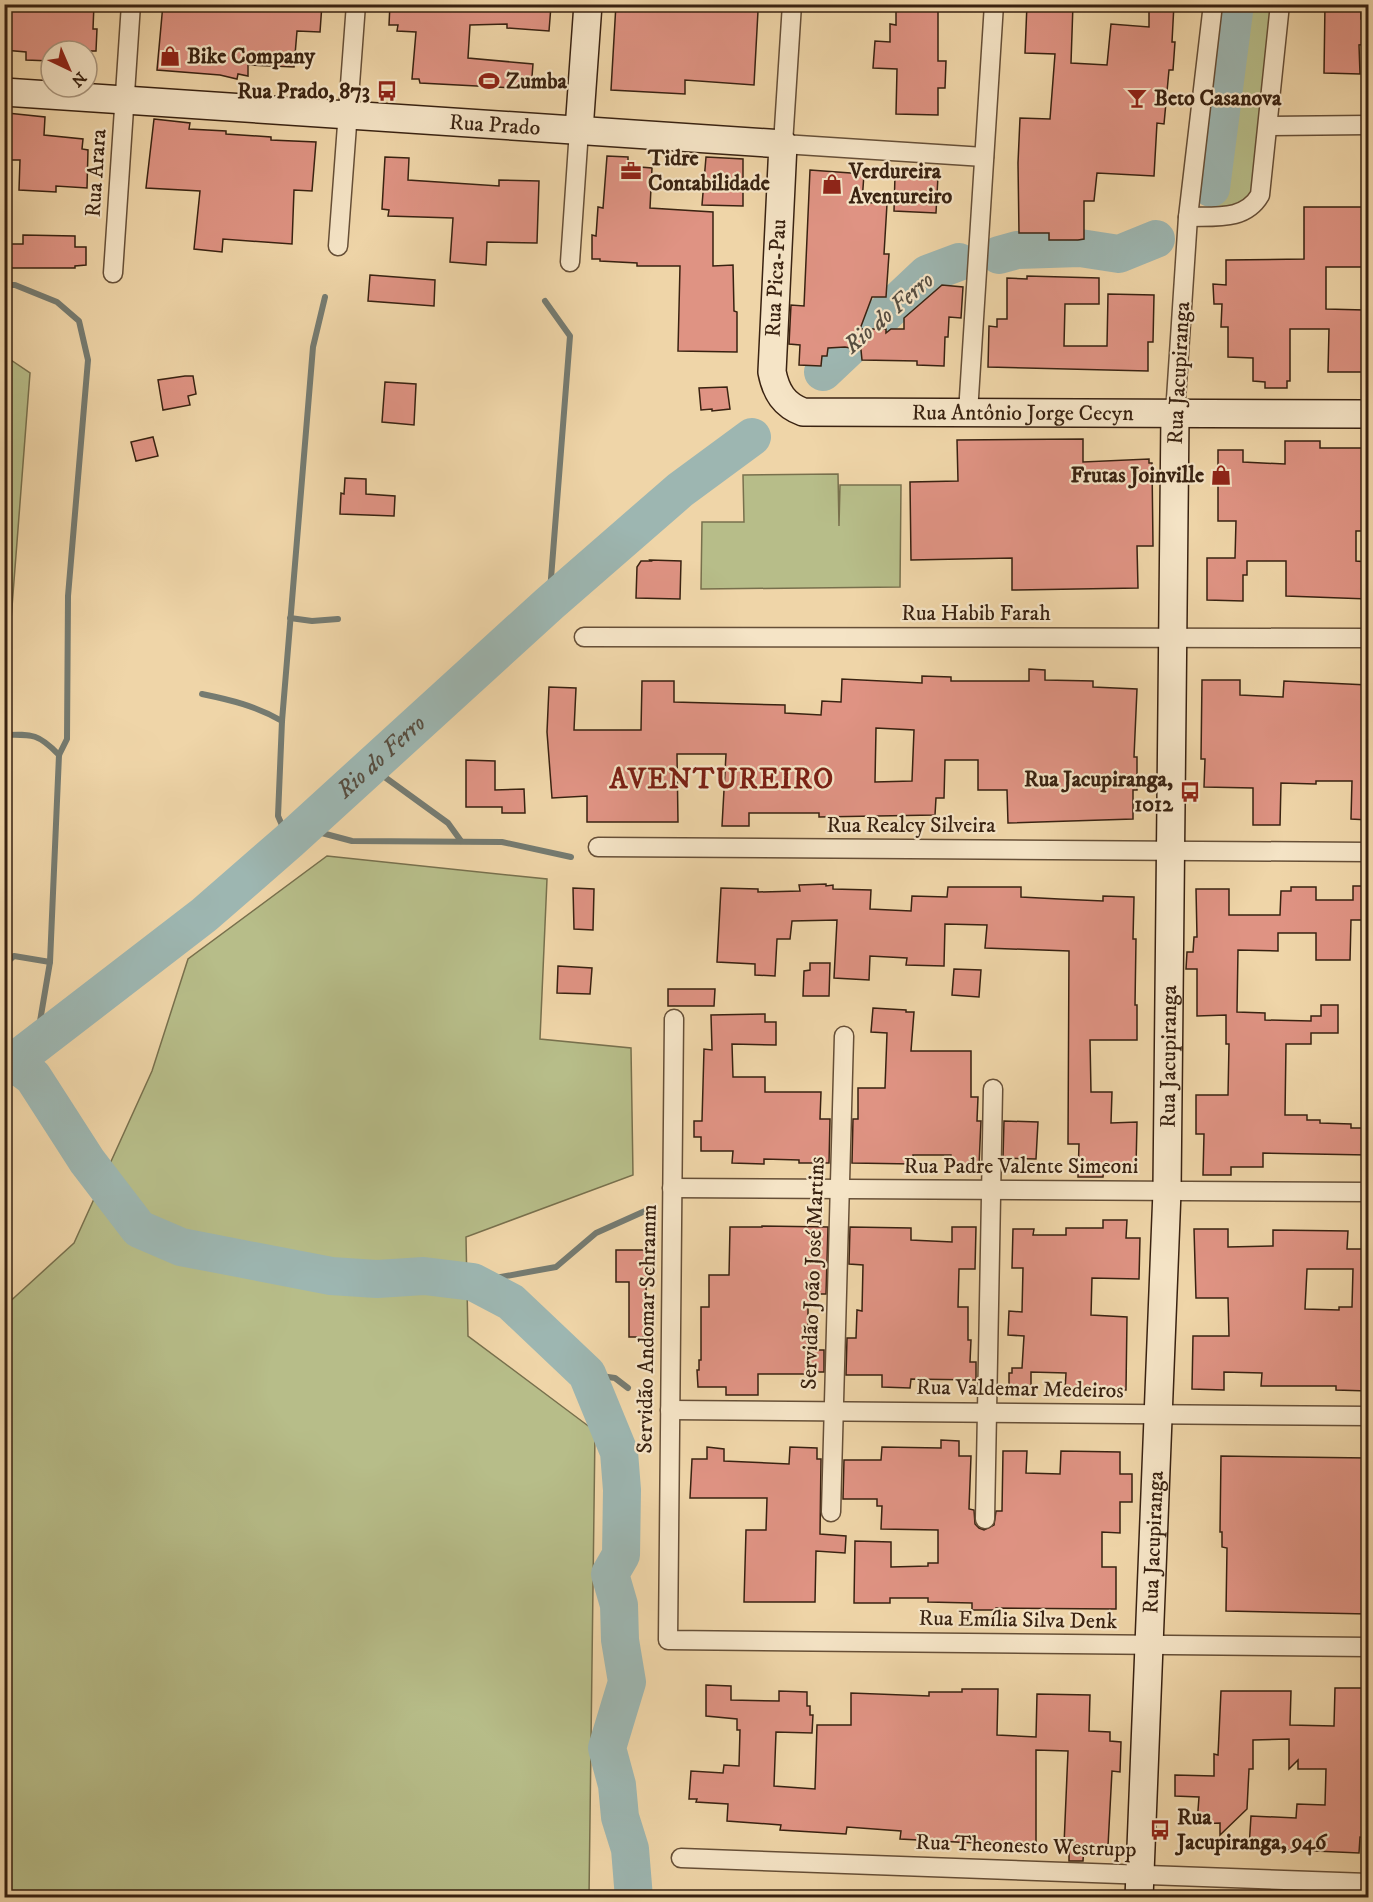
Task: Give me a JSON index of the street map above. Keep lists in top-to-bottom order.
{
  "streets": {
    "street": [
      "Rua Prado",
      "Rua Arara",
      "Rua Pica-Pau",
      "Rua Jacupiranga",
      "Rua Antônio Jorge Cecyn",
      "Rua Habib Farah",
      "Rua Realcy Silveira",
      "Rua Padre Valente Simeoni",
      "Servidão João José Martins",
      "Servidão Andomar Schramm",
      "Rua Valdemar Medeiros",
      "Rua Emília Silva Denk",
      "Rua Theonesto Westrupp"
    ]
  },
  "crossings": [
    ["Rua Prado", "Rua Arara"],
    ["Rua Prado", "Rua Pica-Pau"],
    ["Rua Pica-Pau", "Rua Antônio Jorge Cecyn"],
    ["Rua Jacupiranga", "Rua Antônio Jorge Cecyn"],
    ["Rua Jacupiranga", "Rua Habib Farah"],
    ["Rua Jacupiranga", "Rua Realcy Silveira"],
    ["Rua Jacupiranga", "Rua Padre Valente Simeoni"],
    ["Rua Jacupiranga", "Rua Valdemar Medeiros"],
    ["Rua Jacupiranga", "Rua Emília Silva Denk"],
    ["Rua Jacupiranga", "Rua Theonesto Westrupp"],
    ["Rua Padre Valente Simeoni", "Servidão João José Martins"],
    ["Rua Padre Valente Simeoni", "Servidão Andomar Schramm"],
    ["Servidão João José Martins", "Rua Valdemar Medeiros"],
    ["Servidão Andomar Schramm", "Rua Valdemar Medeiros"],
    ["Servidão Andomar Schramm", "Rua Emília Silva Denk"]
  ],
  "districts": ["AVENTUREIRO"],
  "water": ["Rio do Ferro"],
  "places": {
    "shop": ["Bike Company", "Verdureira Aventureiro", "Frutas Joinville"],
    "sports": ["Zumba"],
    "bus stop": ["Rua Prado, 873", "Rua Jacupiranga, 1012", "Rua Jacupiranga, 946"],
    "bar": ["Beto Casanova"],
    "office": ["Tidre Contabilidade"]
  },
  "north": "bottom right"
}
